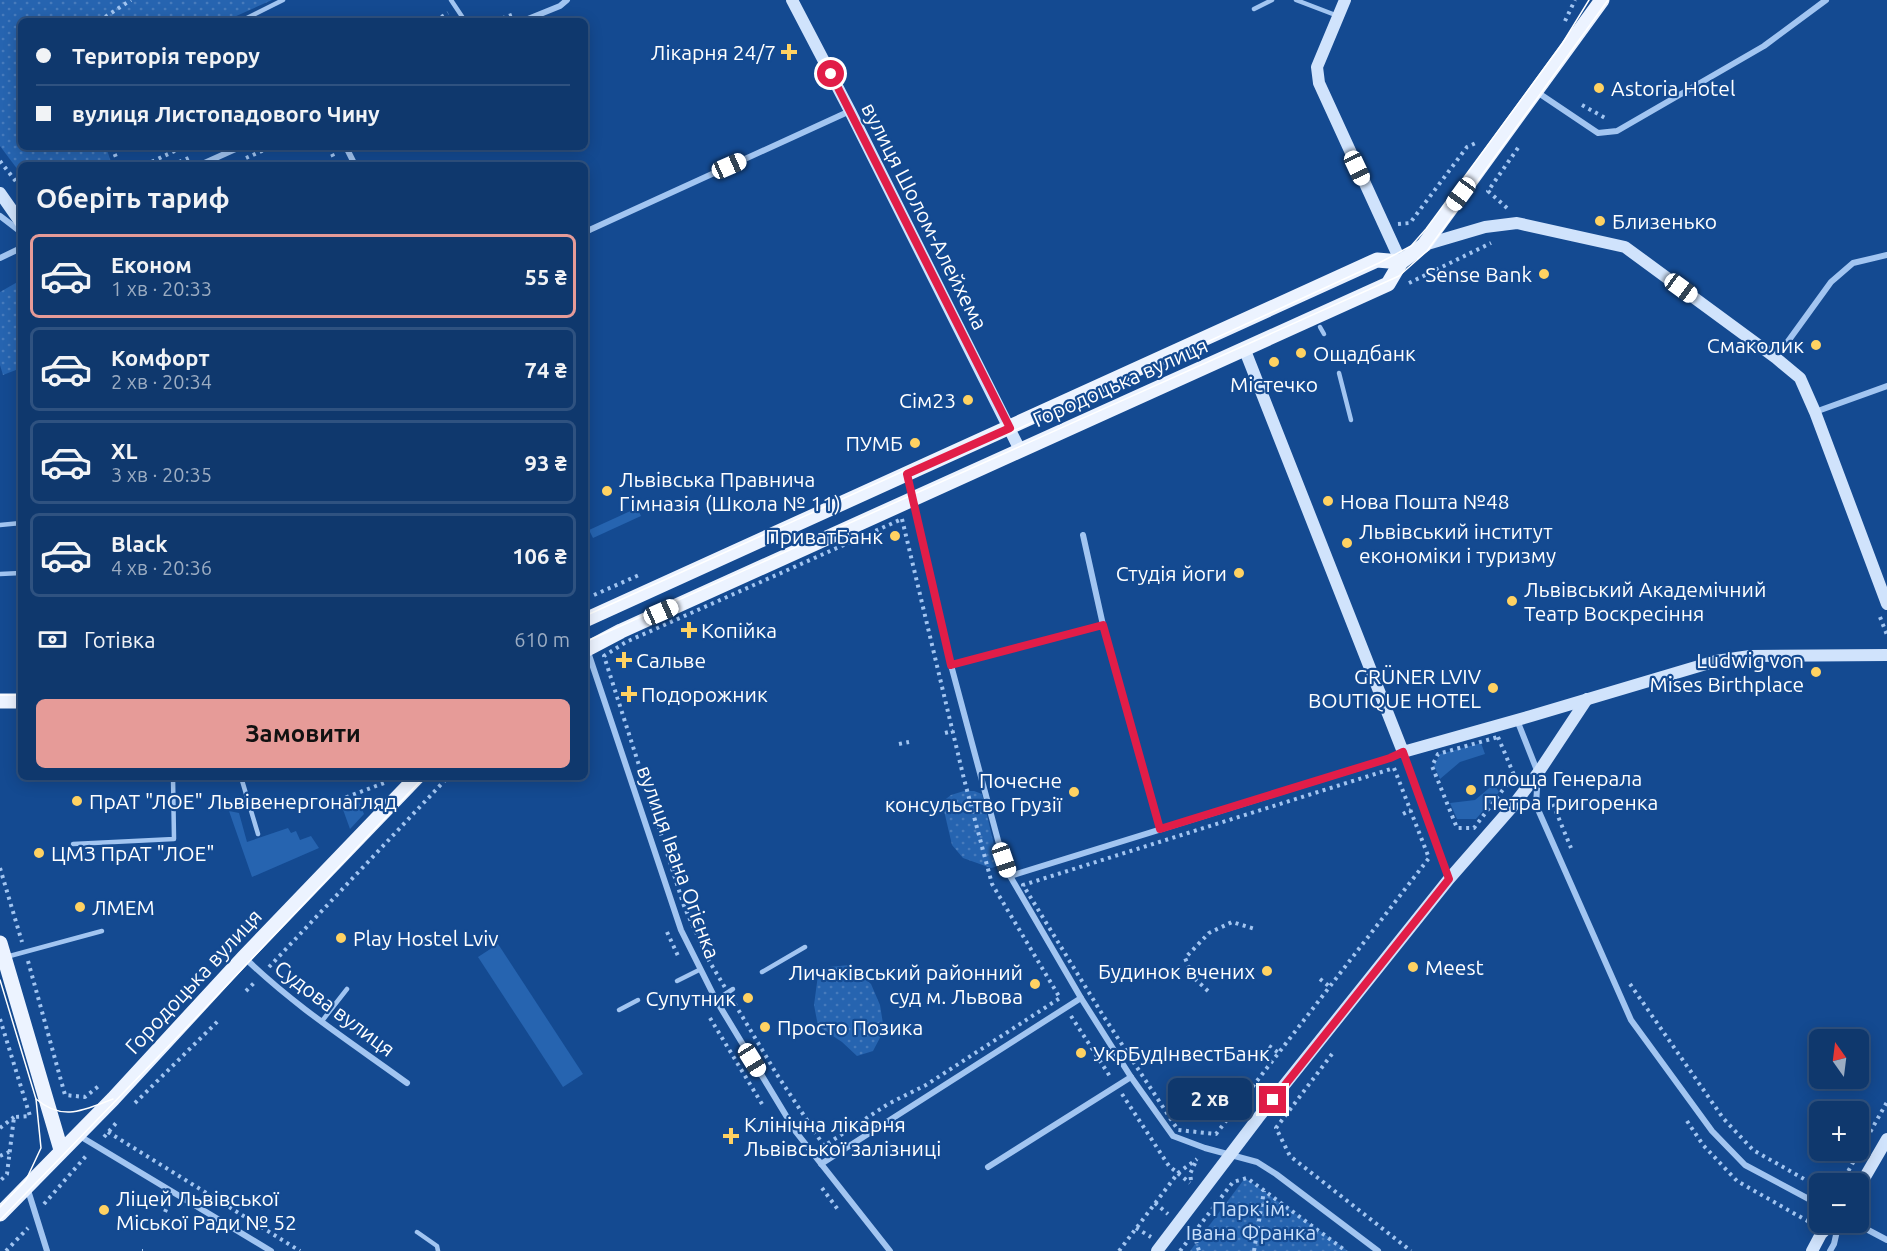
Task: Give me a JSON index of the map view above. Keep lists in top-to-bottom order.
{
  "streets": {
    "main road": ["Городоцька вулиця"],
    "street": ["вулиця Шолом-Алейхема", "вулиця Івана Огієнка", "Судова вулиця"]
  },
  "crossings": [
    ["вулиця Шолом-Алейхема", "Городоцька вулиця"],
    ["Городоцька вулиця", "Судова вулиця"]
  ],
  "parks": ["Парк ім. Івана Франка"],
  "places": {
    "health": [
      "Лікарня 24/7",
      "Копійка",
      "Сальве",
      "Подорожник",
      "Клінічна лікарня Львівської залізниці"
    ],
    "other": [
      "Astoria Hotel",
      "Близенько",
      "Sense Bank",
      "Смаколик",
      "Ощадбанк",
      "Містечко",
      "Сім23",
      "ПУМБ",
      "Львівська Правнича Гімназія (Школа № 11)",
      "Нова Пошта №48",
      "ПриватБанк",
      "Львівський інститут економіки і туризму",
      "Студія йоги",
      "Львівський Академічний Театр Воскресіння",
      "Ludwig von Mises Birthplace",
      "GRÜNER LVIV BOUTIQUE HOTEL",
      "площа Генерала Петра Григоренка",
      "Почесне консульство Грузії",
      "ПрАТ \"ЛОЕ\" Львівенергонагляд",
      "ЦМЗ ПрАТ \"ЛОЕ\"",
      "ЛМЕМ",
      "Play Hostel Lviv",
      "Meest",
      "Будинок вчених",
      "Личаківський районний суд м. Львова",
      "Супутник",
      "Просто Позика",
      "УкрБудІнвестБанк",
      "Ліцей Львівської Міської Ради № 52"
    ]
  },
  "north": "top",
  "page": {
    "banner": ["Територія терору", "вулиця Листопадового Чину"],
    "heading": "Оберіть тариф",
    "list": [
      {
        "name": "Економ",
        "note": "1 хв · 20:33",
        "value": "55 ₴"
      },
      {
        "name": "Комфорт",
        "note": "2 хв · 20:34",
        "value": "74 ₴"
      },
      {
        "name": "XL",
        "note": "3 хв · 20:35",
        "value": "93 ₴"
      },
      {
        "name": "Black",
        "note": "4 хв · 20:36",
        "value": "106 ₴"
      }
    ],
    "pay": ["Готівка", "610 m"],
    "buttons": "Замовити",
    "map_buttons": ["+", "−"],
    "bubble": "2 хв"
  }
}
